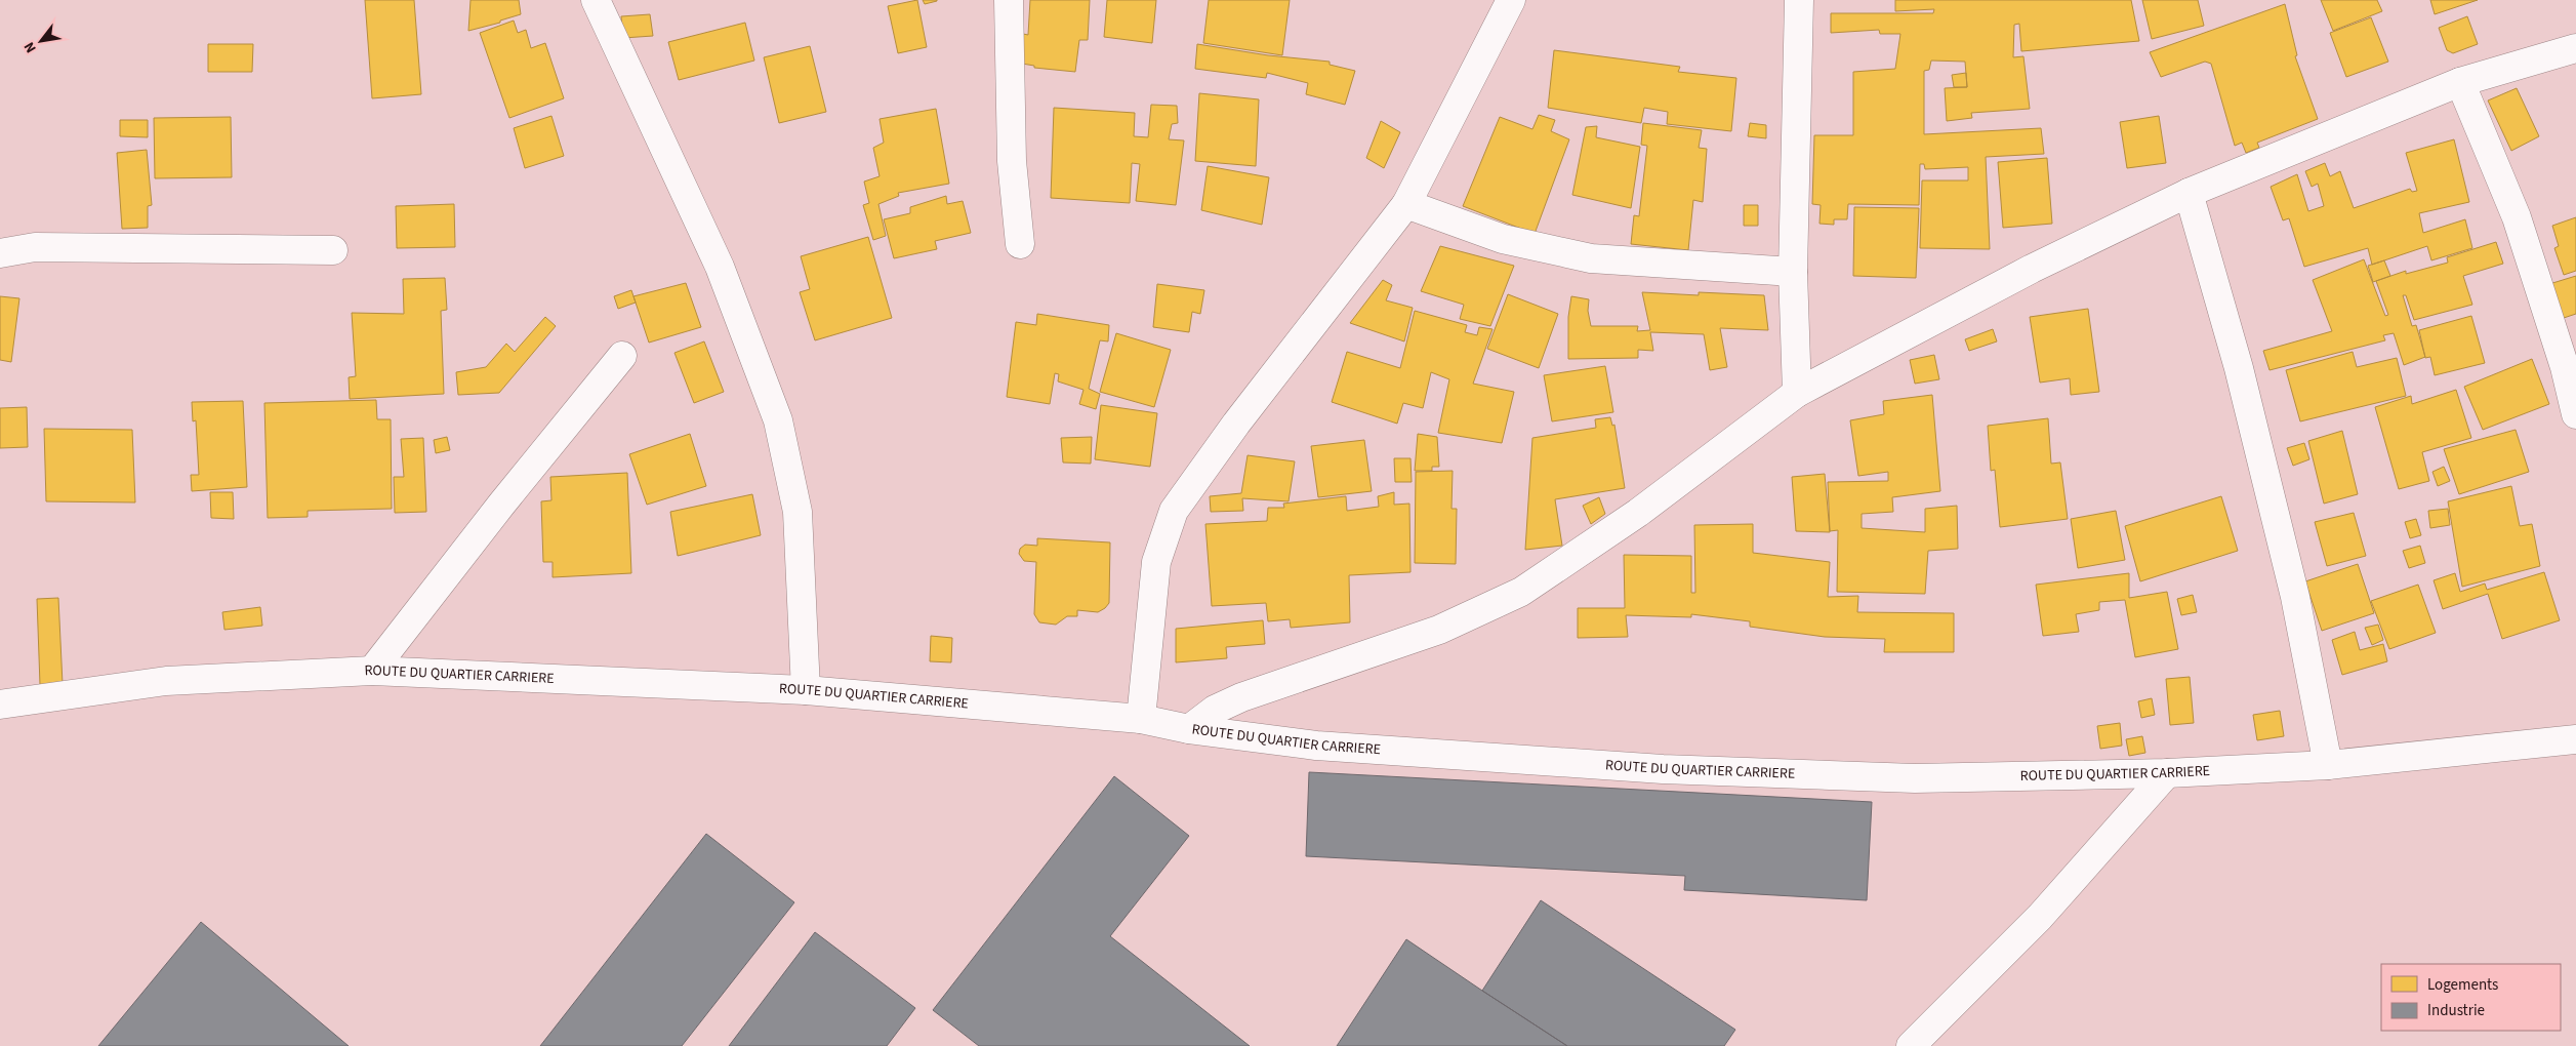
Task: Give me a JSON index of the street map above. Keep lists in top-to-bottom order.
{
  "streets": {
    "street": ["ROUTE DU QUARTIER CARRIERE"]
  },
  "legend": ["Logements", "Industrie"],
  "north": "bottom left"
}
